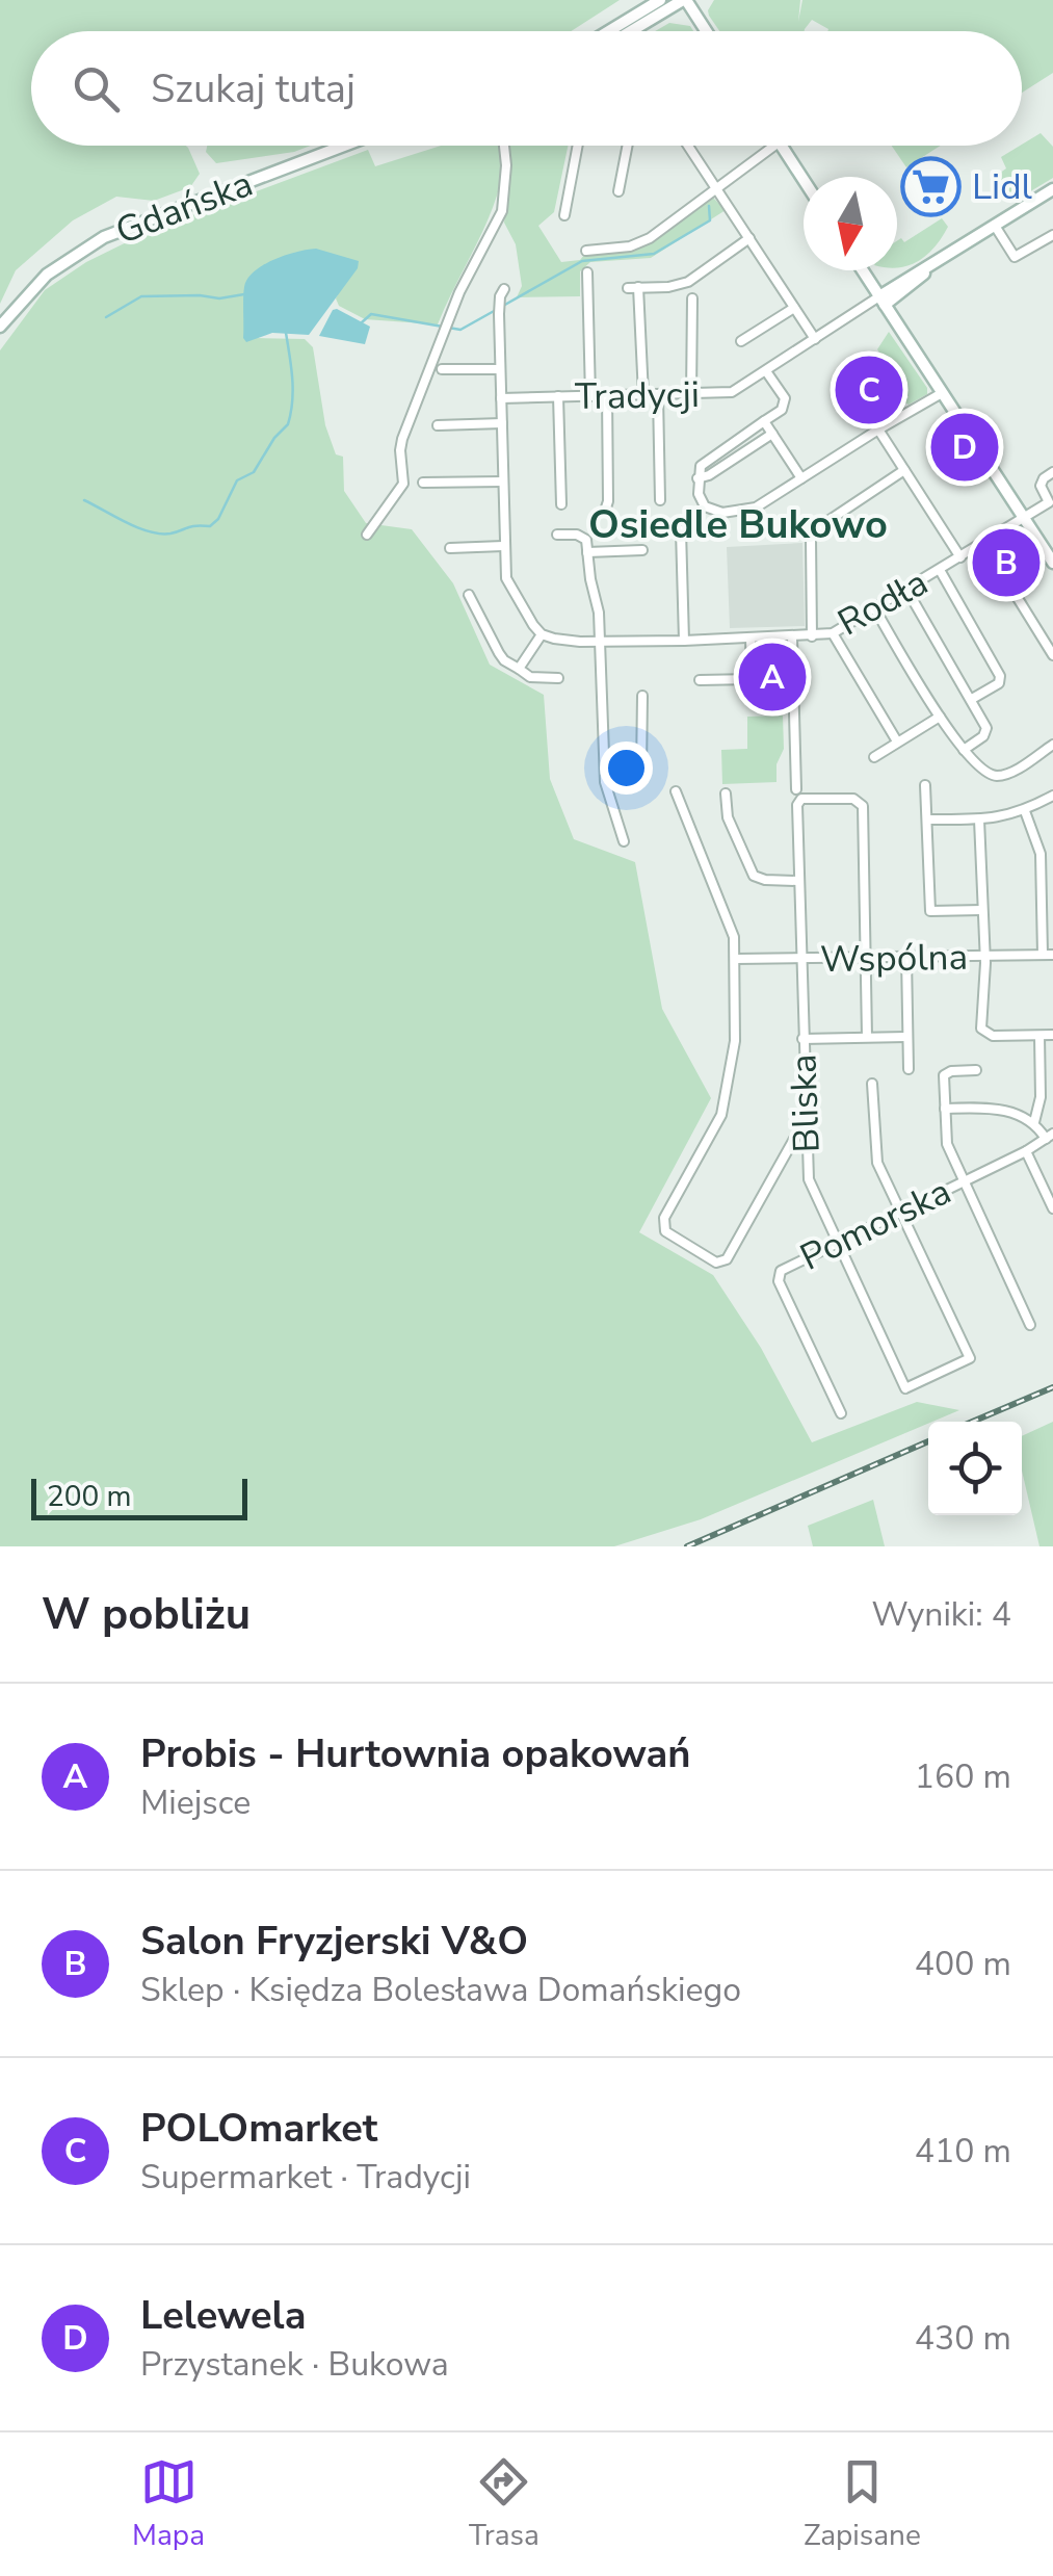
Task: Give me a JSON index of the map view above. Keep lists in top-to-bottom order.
{
  "streets": {
    "street": [
      "Gdańska",
      "Tradycji",
      "Rodła",
      "Wspólna",
      "Bliska",
      "Pomorska"
    ]
  },
  "crossings": [
    ["Rodła", "Bliska"],
    ["Wspólna", "Bliska"],
    ["Bliska", "Pomorska"]
  ],
  "districts": ["Osiedle Bukowo"],
  "places": {
    "supermarket": ["Lidl"]
  },
  "scale_bar": "200 m",
  "north": "bottom",
  "page": {
    "search": "Szukaj tutaj",
    "pins": [
      "C",
      "D",
      "B",
      "A"
    ],
    "scale": "200 m",
    "heading": ["W pobliżu", "Wyniki: 4"],
    "list": [
      {
        "mark": "A",
        "name": "Probis - Hurtownia opakowań",
        "note": "Miejsce",
        "value": "160 m"
      },
      {
        "mark": "B",
        "name": "Salon Fryzjerski V&O",
        "note": "Sklep · Księdza Bolesława Domańskiego",
        "value": "400 m"
      },
      {
        "mark": "C",
        "name": "POLOmarket",
        "note": "Supermarket · Tradycji",
        "value": "410 m"
      },
      {
        "mark": "D",
        "name": "Lelewela",
        "note": "Przystanek · Bukowa",
        "value": "430 m"
      }
    ],
    "nav": ["Mapa", "Trasa", "Zapisane"]
  }
}
